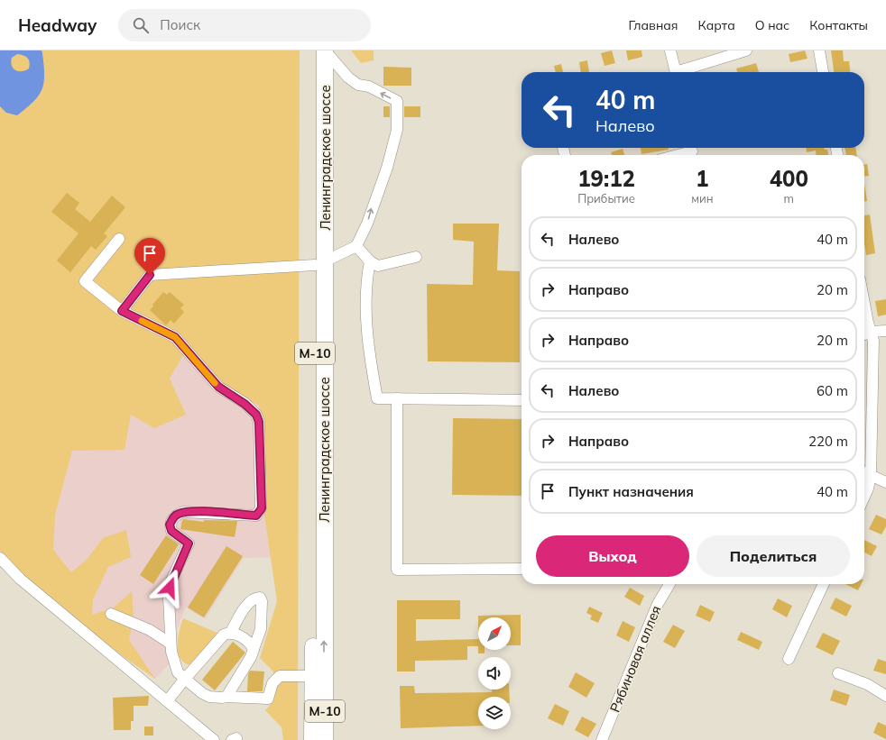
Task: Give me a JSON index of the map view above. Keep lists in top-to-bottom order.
{
  "streets": {
    "highway": ["Ленинградское шоссе", "М-10"],
    "street": ["Рябиновая аллея"]
  },
  "north": "top right",
  "page": {
    "header": "Headway",
    "search": "Поиск",
    "nav": [
      "Главная",
      "Карта",
      "О нас",
      "Контакты"
    ],
    "turn": ["40 m", "Налево"],
    "eta": [
      "19:12",
      "Прибытие",
      "1",
      "мин",
      "400",
      "m"
    ],
    "list": [
      {
        "name": "Налево",
        "value": "40 m"
      },
      {
        "name": "Направо",
        "value": "20 m"
      },
      {
        "name": "Направо",
        "value": "20 m"
      },
      {
        "name": "Налево",
        "value": "60 m"
      },
      {
        "name": "Направо",
        "value": "220 m"
      },
      {
        "name": "Пункт назначения",
        "value": "40 m"
      }
    ],
    "buttons": ["Выход", "Поделиться"]
  }
}
